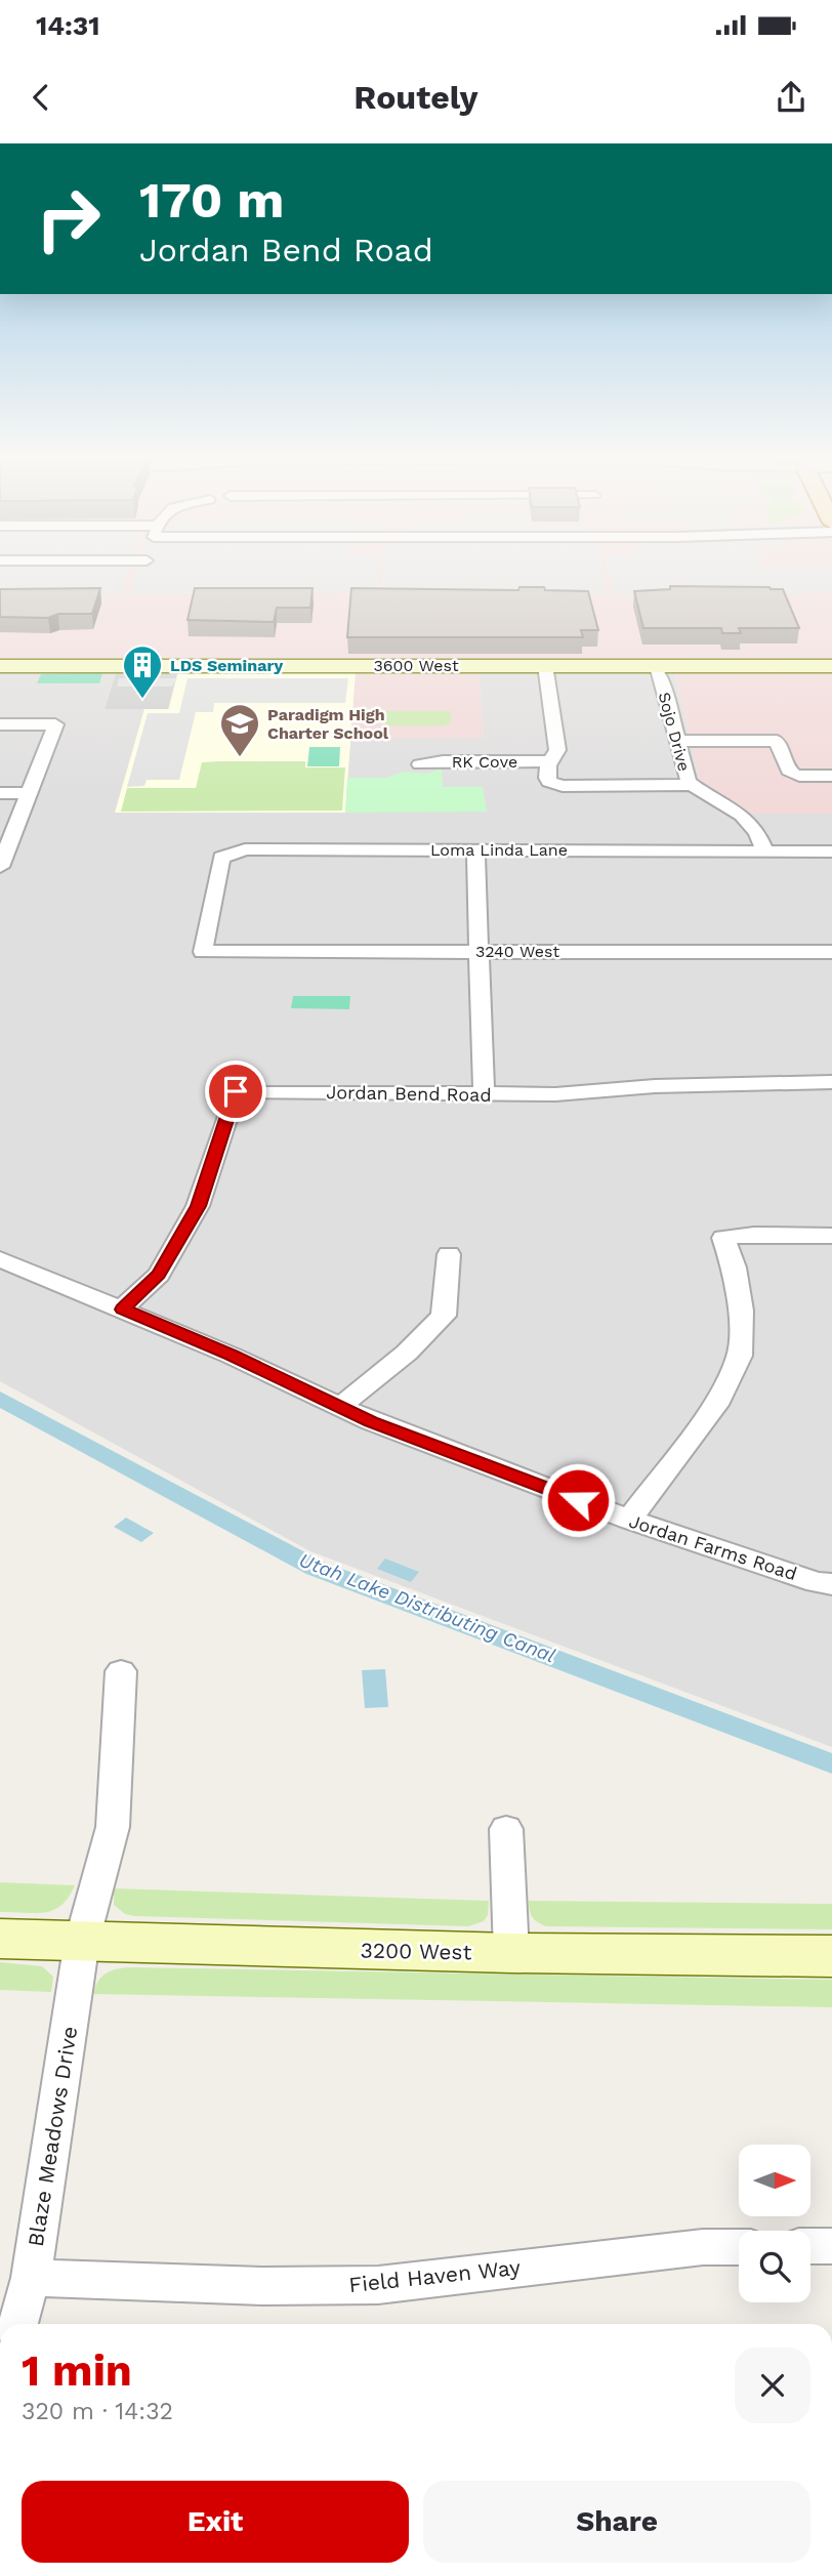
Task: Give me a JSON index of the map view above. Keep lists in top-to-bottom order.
{
  "streets": {
    "main road": ["3600 West", "3200 West"],
    "street": [
      "Sojo Drive",
      "RK Cove",
      "Loma Linda Lane",
      "3240 West",
      "Jordan Bend Road",
      "Jordan Farms Road",
      "Blaze Meadows Drive",
      "Field Haven Way"
    ]
  },
  "crossings": [
    ["3600 West", "Sojo Drive"],
    ["Sojo Drive", "Loma Linda Lane"],
    ["Loma Linda Lane", "3240 West"],
    ["Jordan Bend Road", "Jordan Farms Road"],
    ["3200 West", "Blaze Meadows Drive"],
    ["Blaze Meadows Drive", "Field Haven Way"]
  ],
  "water": ["Utah Lake Distributing Canal"],
  "places": {
    "building": ["LDS Seminary"],
    "school or university": ["Paradigm High Charter School"]
  },
  "north": "right",
  "page": {
    "status": "14:31",
    "header": "Routely",
    "turn": ["170 m", "Jordan Bend Road"],
    "heading": ["1 min", "320 m · 14:32"],
    "buttons": ["Exit", "Share"]
  }
}
